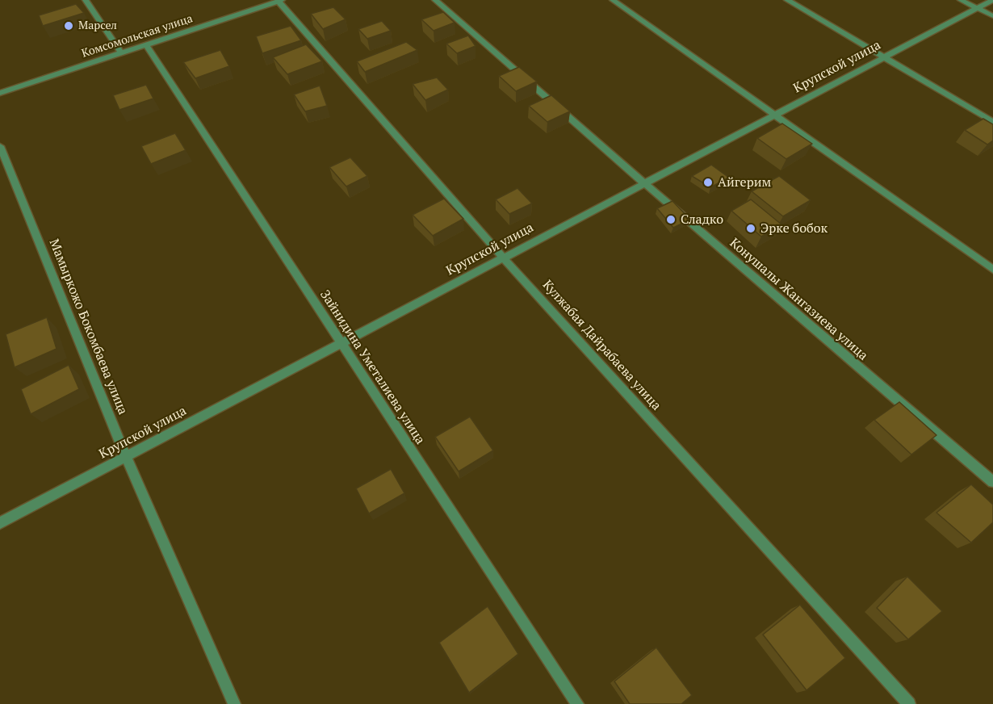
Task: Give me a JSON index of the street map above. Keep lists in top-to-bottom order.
{
  "streets": {
    "street": [
      "Комсомольская улица",
      "Крупской улица",
      "Конушалы Жангазиева улица",
      "Мамыркожо Бокомбаева улица",
      "Кулжабая Дайрабаева улица",
      "Зайнидина Уметалиева улица"
    ]
  },
  "crossings": [
    ["Комсомольская улица", "Кулжабая Дайрабаева улица"],
    ["Комсомольская улица", "Зайнидина Уметалиева улица"],
    ["Крупской улица", "Конушалы Жангазиева улица"],
    ["Крупской улица", "Мамыркожо Бокомбаева улица"],
    ["Крупской улица", "Кулжабая Дайрабаева улица"],
    ["Крупской улица", "Зайнидина Уметалиева улица"]
  ],
  "places": [
    "Марсел",
    "Айгерим",
    "Сладко",
    "Эрке бобок"
  ]
}
